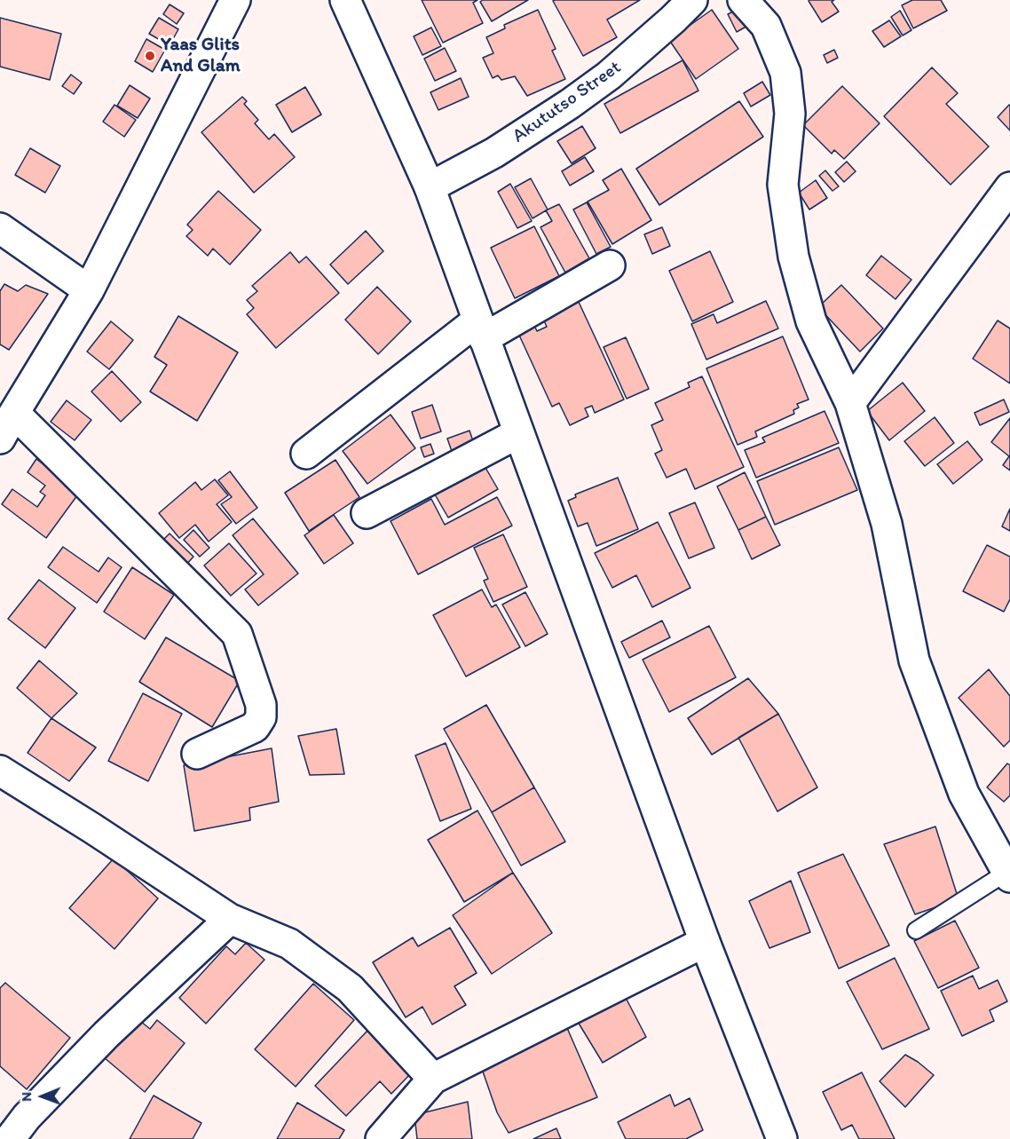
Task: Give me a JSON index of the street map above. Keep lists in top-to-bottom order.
{
  "streets": {
    "street": ["Akututso Street"]
  },
  "places": ["Yaas Glits And Glam"],
  "north": "left"
}
